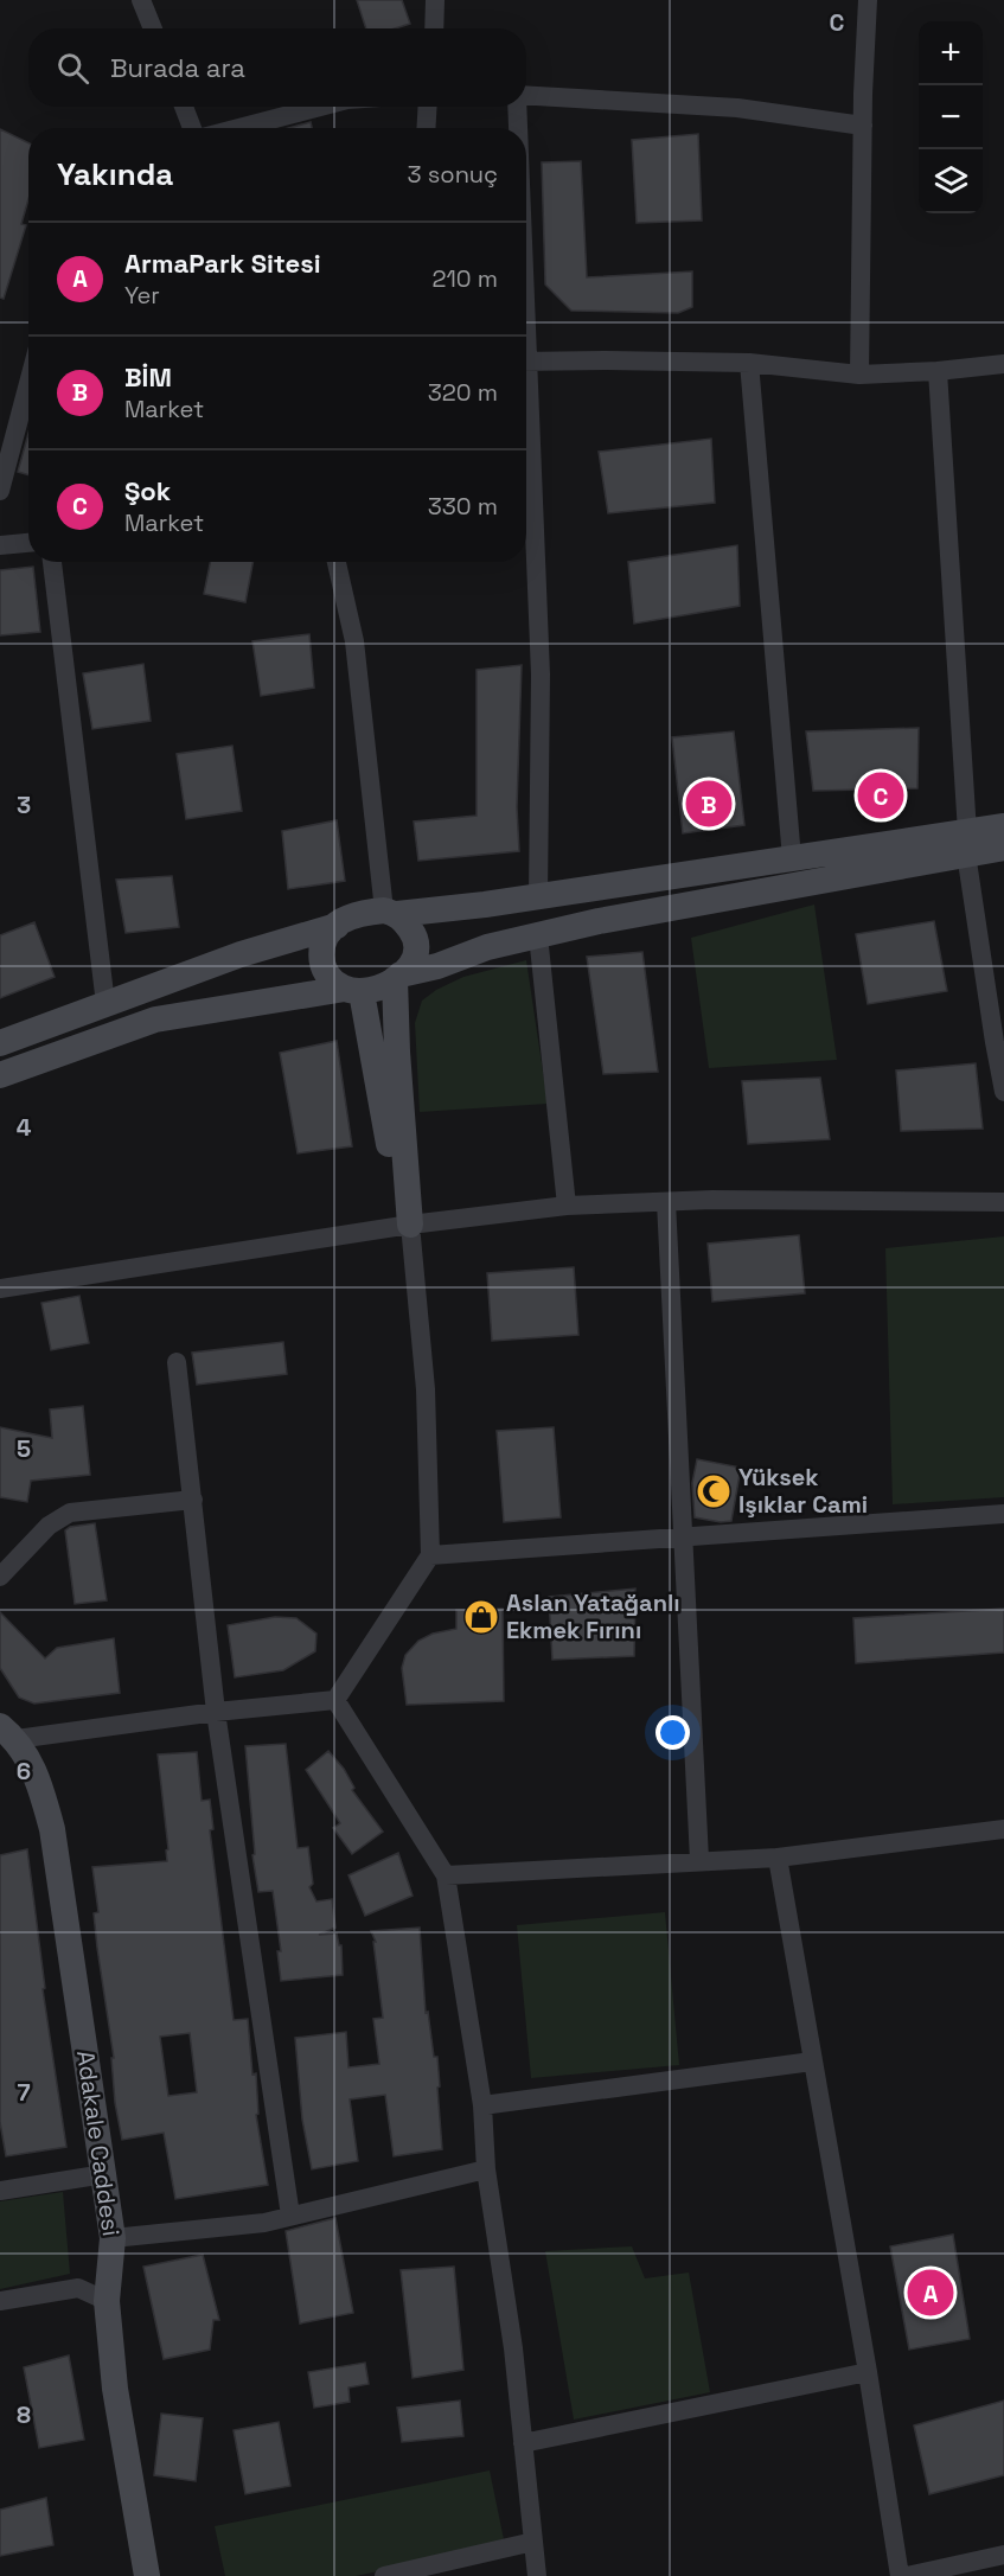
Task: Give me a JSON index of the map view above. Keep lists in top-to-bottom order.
{
  "streets": {
    "street": ["Adakale Caddesi"]
  },
  "places": {
    "mosque": ["Yüksek Işıklar Cami"],
    "shop": ["Aslan Yatağanlı Ekmek Fırını"]
  },
  "page": {
    "map_buttons": ["+", "−"],
    "search": "Burada ara",
    "heading": ["Yakında", "3 sonuç"],
    "list": [
      {
        "mark": "A",
        "name": "ArmaPark Sitesi",
        "note": "Yer",
        "value": "210 m"
      },
      {
        "mark": "B",
        "name": "BİM",
        "note": "Market",
        "value": "320 m"
      },
      {
        "mark": "C",
        "name": "Şok",
        "note": "Market",
        "value": "330 m"
      }
    ],
    "pins": ["C", "B", "A"]
  },
  "grid": {
    "columns": ["C"],
    "rows": [
      "3",
      "4",
      "5",
      "6",
      "7",
      "8"
    ]
  }
}
